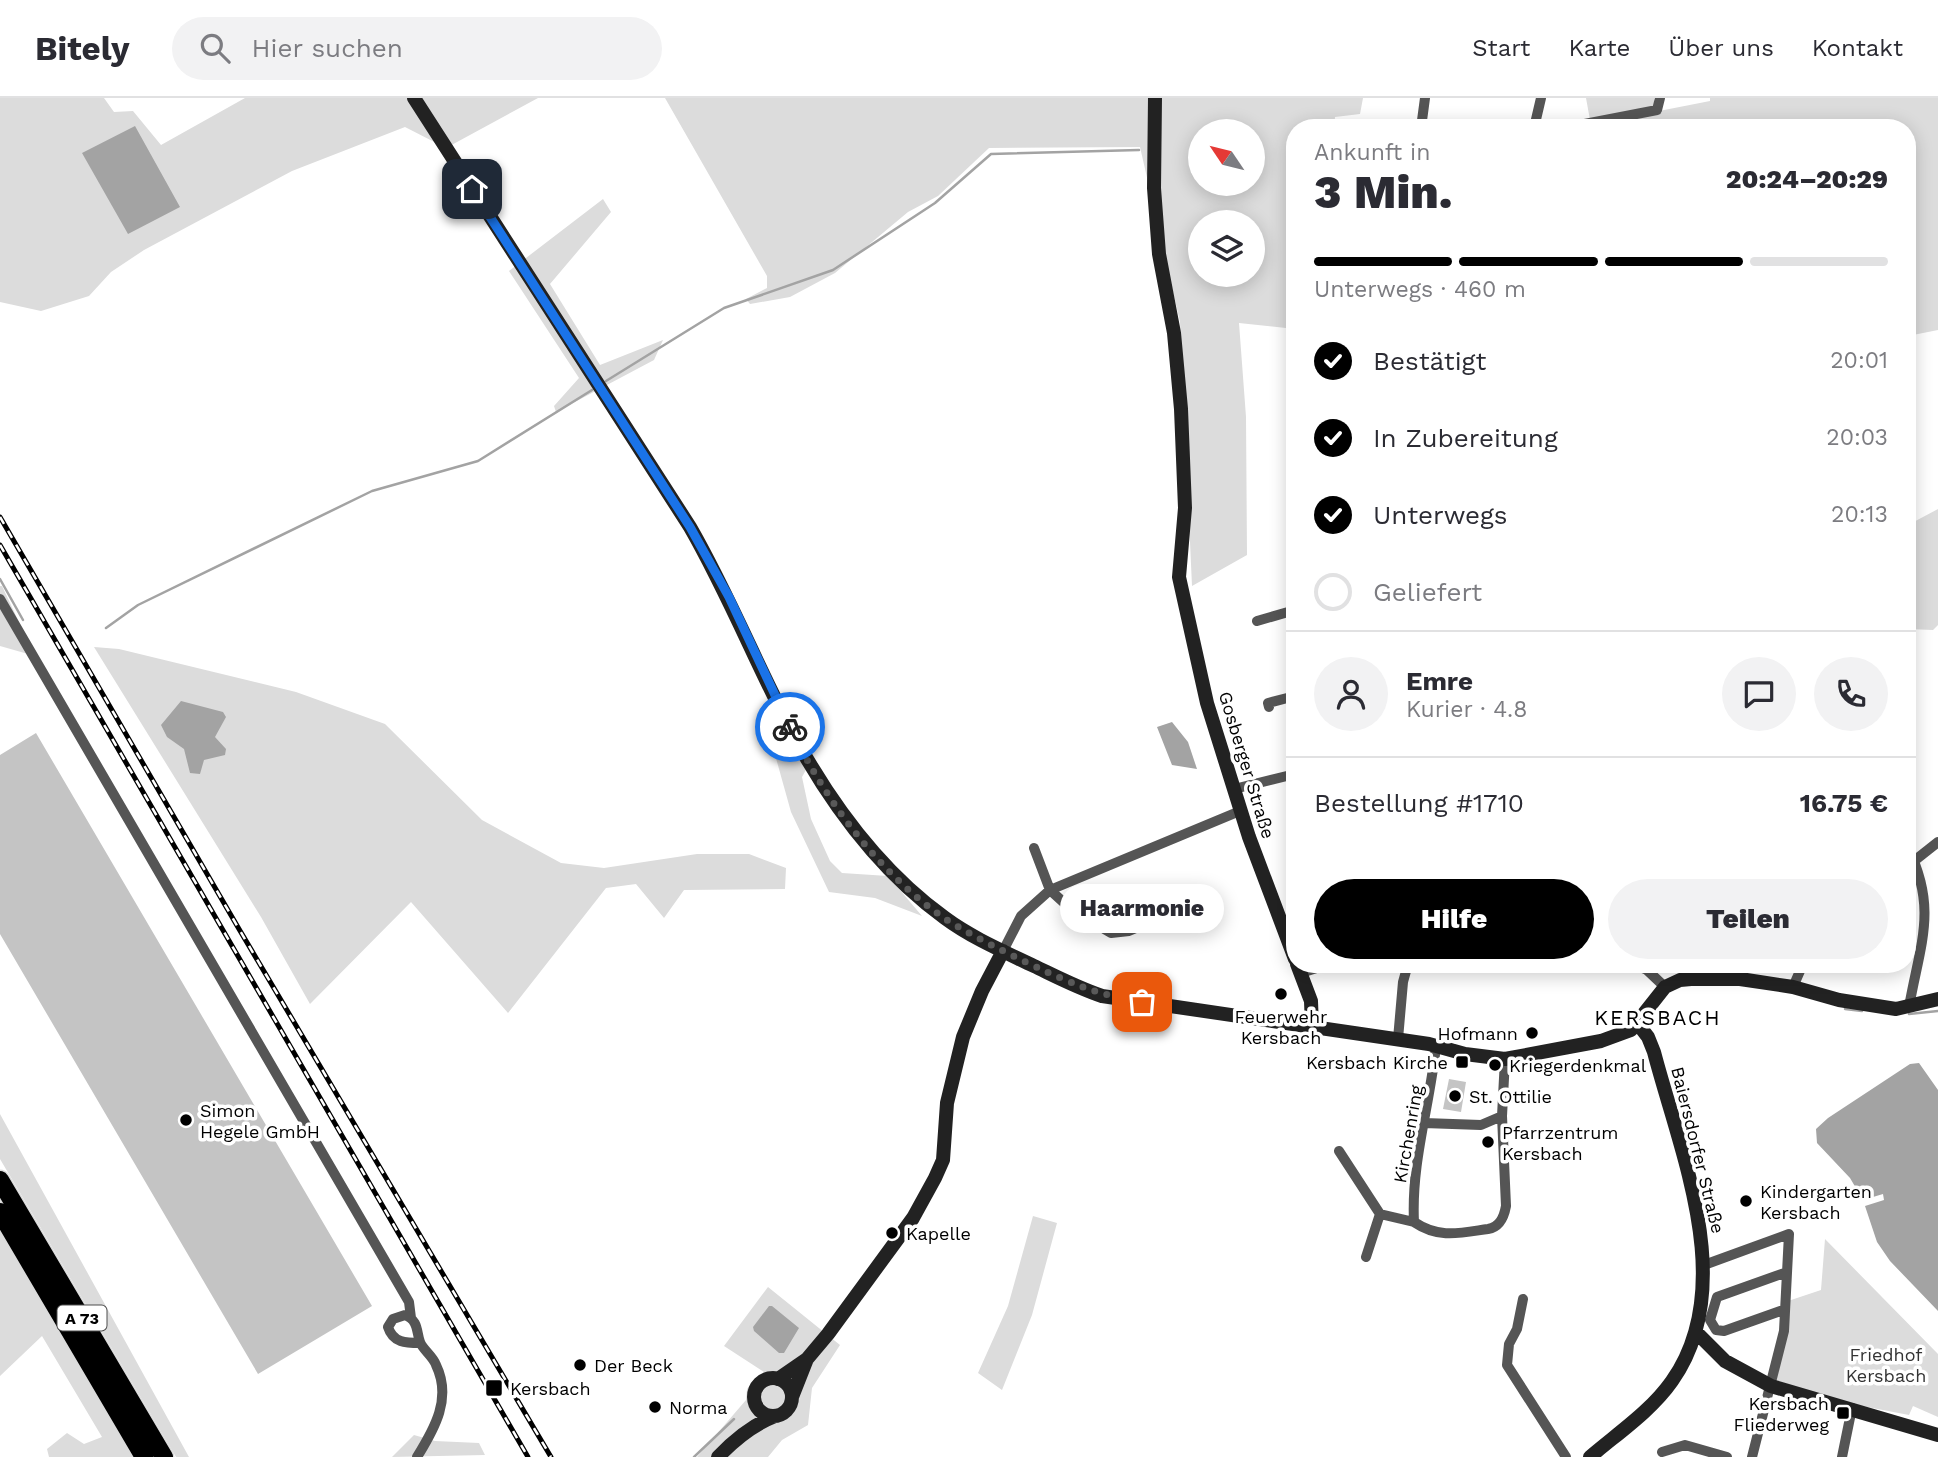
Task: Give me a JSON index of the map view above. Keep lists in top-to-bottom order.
{
  "streets": {
    "highway": ["A 73"],
    "street": ["Gosberger Straße", "Kirchenring", "Baiersdorfer Straße"]
  },
  "districts": ["KERSBACH"],
  "parks": ["Friedhof Kersbach"],
  "places": {
    "other": [
      "Feuerwehr Kersbach",
      "Haarmonie",
      "Hofmann",
      "Kriegerdenkmal",
      "St. Ottilie",
      "Simon Hegele GmbH",
      "Pfarrzentrum Kersbach",
      "Kindergarten Kersbach",
      "Kapelle",
      "Der Beck",
      "Norma"
    ],
    "transit": ["Kersbach Kirche", "Kersbach", "Kersbach Fliederweg"]
  },
  "north": "top left",
  "page": {
    "header": "Bitely",
    "search": "Hier suchen",
    "nav": [
      "Start",
      "Karte",
      "Über uns",
      "Kontakt"
    ],
    "heading": ["3 Min.", "Ankunft in", "20:24–20:29"],
    "panel": [
      "Emre",
      "Kurier · 4.8",
      "Bestellung #1710",
      "16.75 €"
    ],
    "bar": "Unterwegs · 460 m",
    "list": [
      ["Bestätigt", "20:01"],
      ["In Zubereitung", "20:03"],
      ["Unterwegs", "20:13"],
      "Geliefert"
    ],
    "buttons": ["Hilfe", "Teilen"],
    "bubble": "Haarmonie"
  }
}
